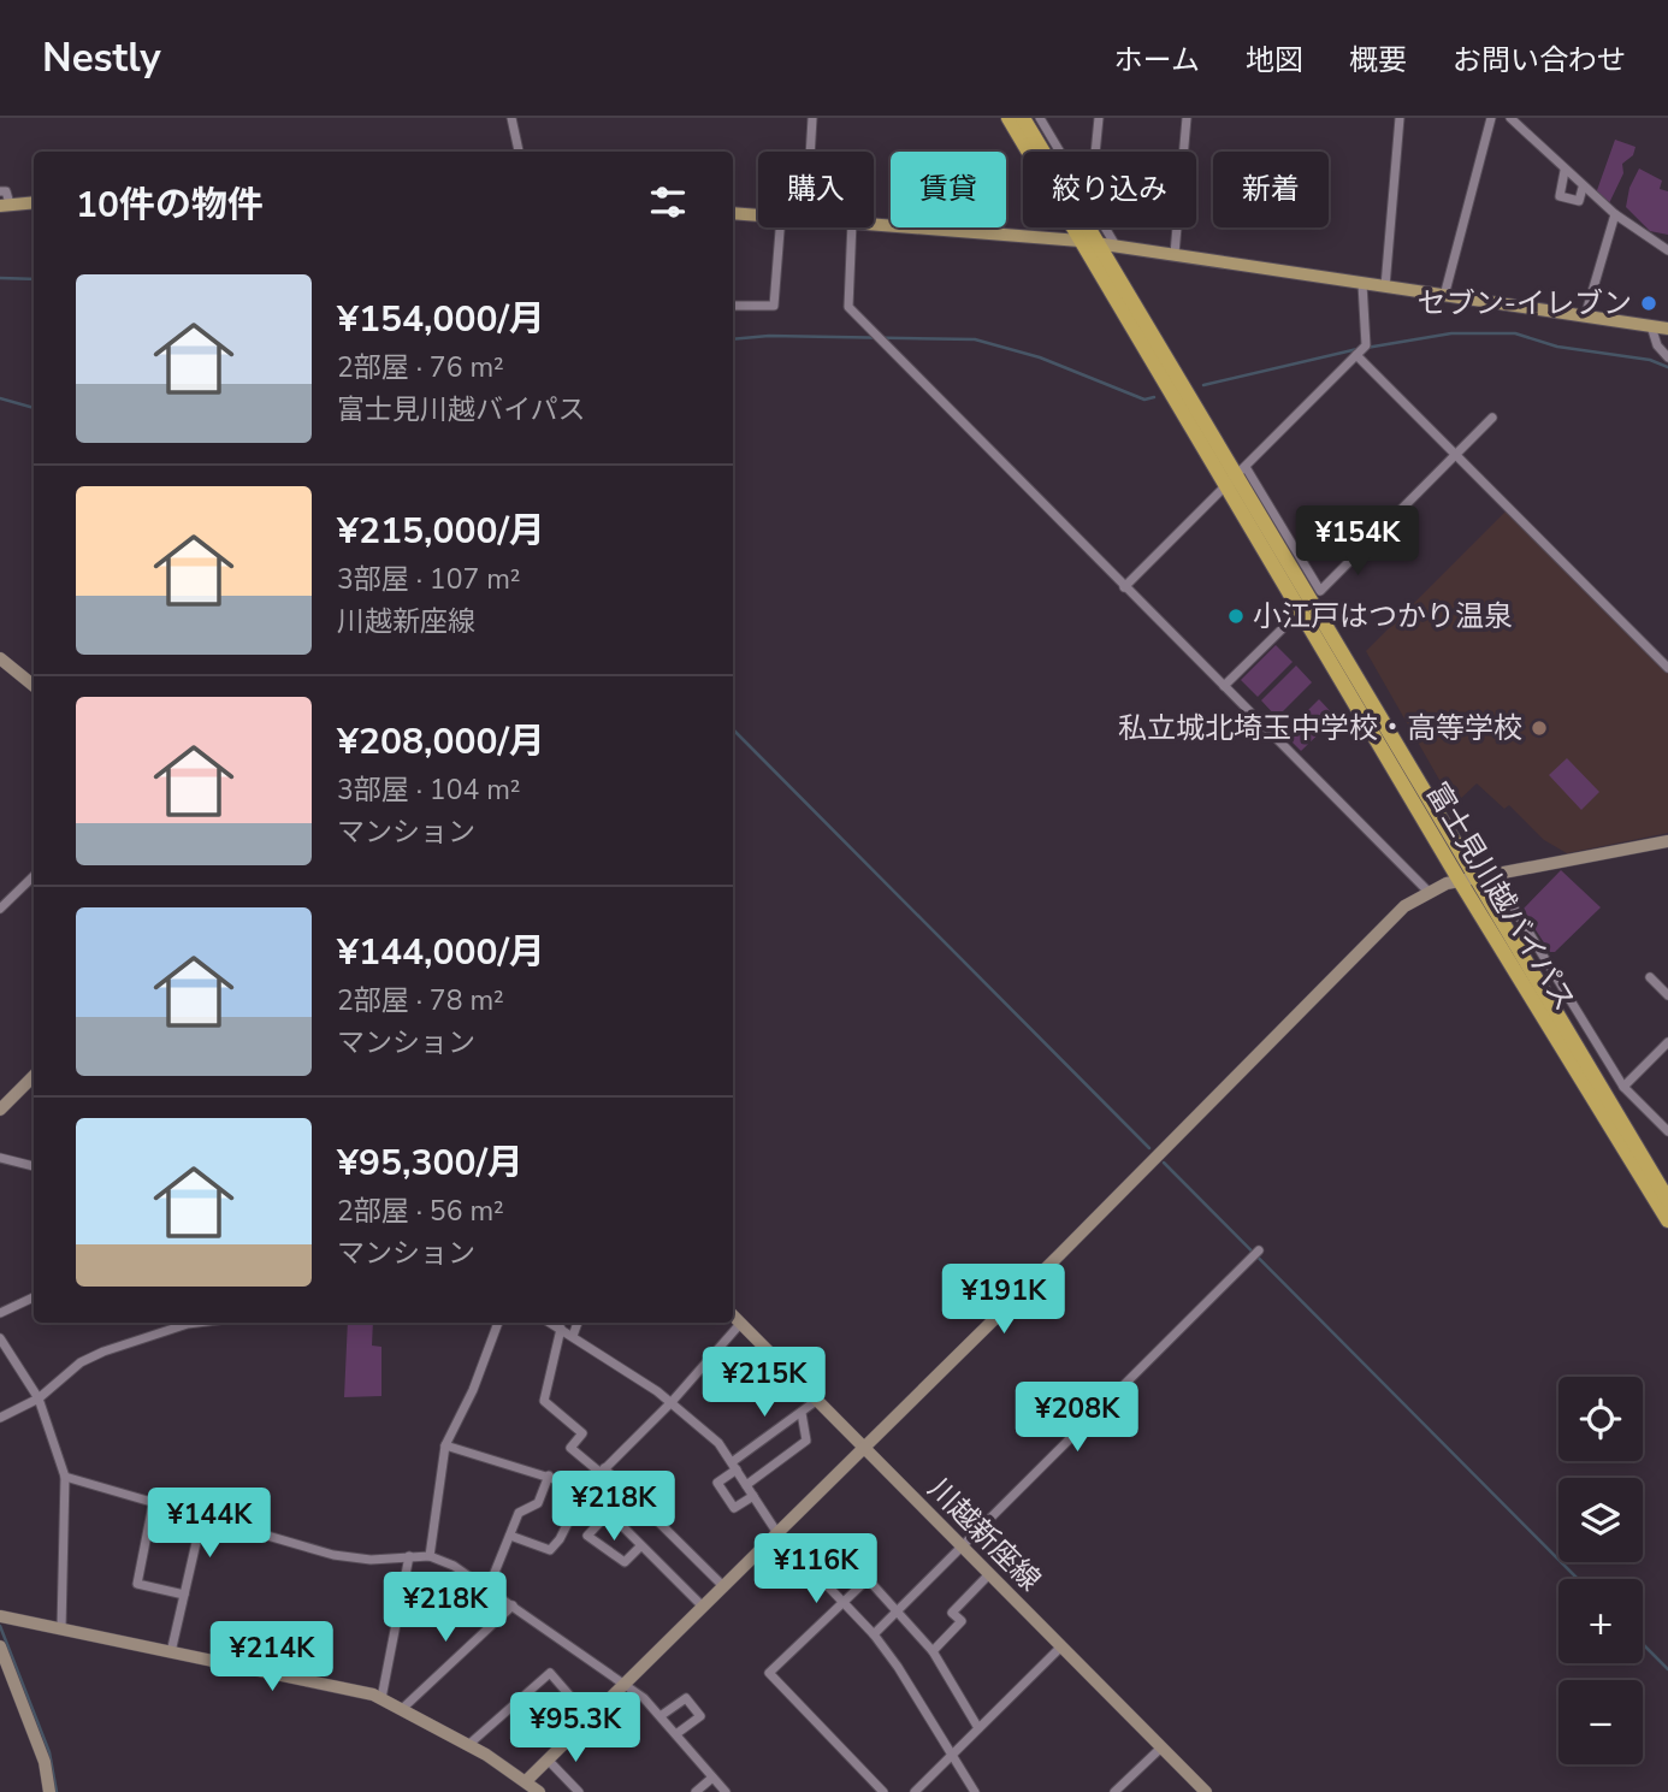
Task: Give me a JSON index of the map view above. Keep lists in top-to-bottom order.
{
  "streets": {
    "highway": ["富士見川越バイパス"],
    "street": ["川越新座線"]
  },
  "places": ["セブン-イレブン", "小江戸はつかり温泉", "私立城北埼玉中学校・高等学校"],
  "page": {
    "header": "Nestly",
    "nav": [
      "ホーム",
      "地図",
      "概要",
      "お問い合わせ"
    ],
    "chip": [
      "購入",
      "賃貸",
      "絞り込み",
      "新着"
    ],
    "heading": "10件の物件",
    "list": [
      {
        "name": "¥154,000/月",
        "note": "2部屋 · 76 m² · 富士見川越バイパス"
      },
      {
        "name": "¥215,000/月",
        "note": "3部屋 · 107 m² · 川越新座線"
      },
      {
        "name": "¥208,000/月",
        "note": "3部屋 · 104 m² · マンション"
      },
      {
        "name": "¥144,000/月",
        "note": "2部屋 · 78 m² · マンション"
      },
      {
        "name": "¥95,300/月",
        "note": "2部屋 · 56 m² · マンション"
      }
    ],
    "price": [
      "¥154K",
      "¥191K",
      "¥215K",
      "¥208K",
      "¥218K",
      "¥144K",
      "¥116K",
      "¥218K",
      "¥214K",
      "¥95.3K"
    ],
    "map_buttons": ["+", "−"]
  }
}
